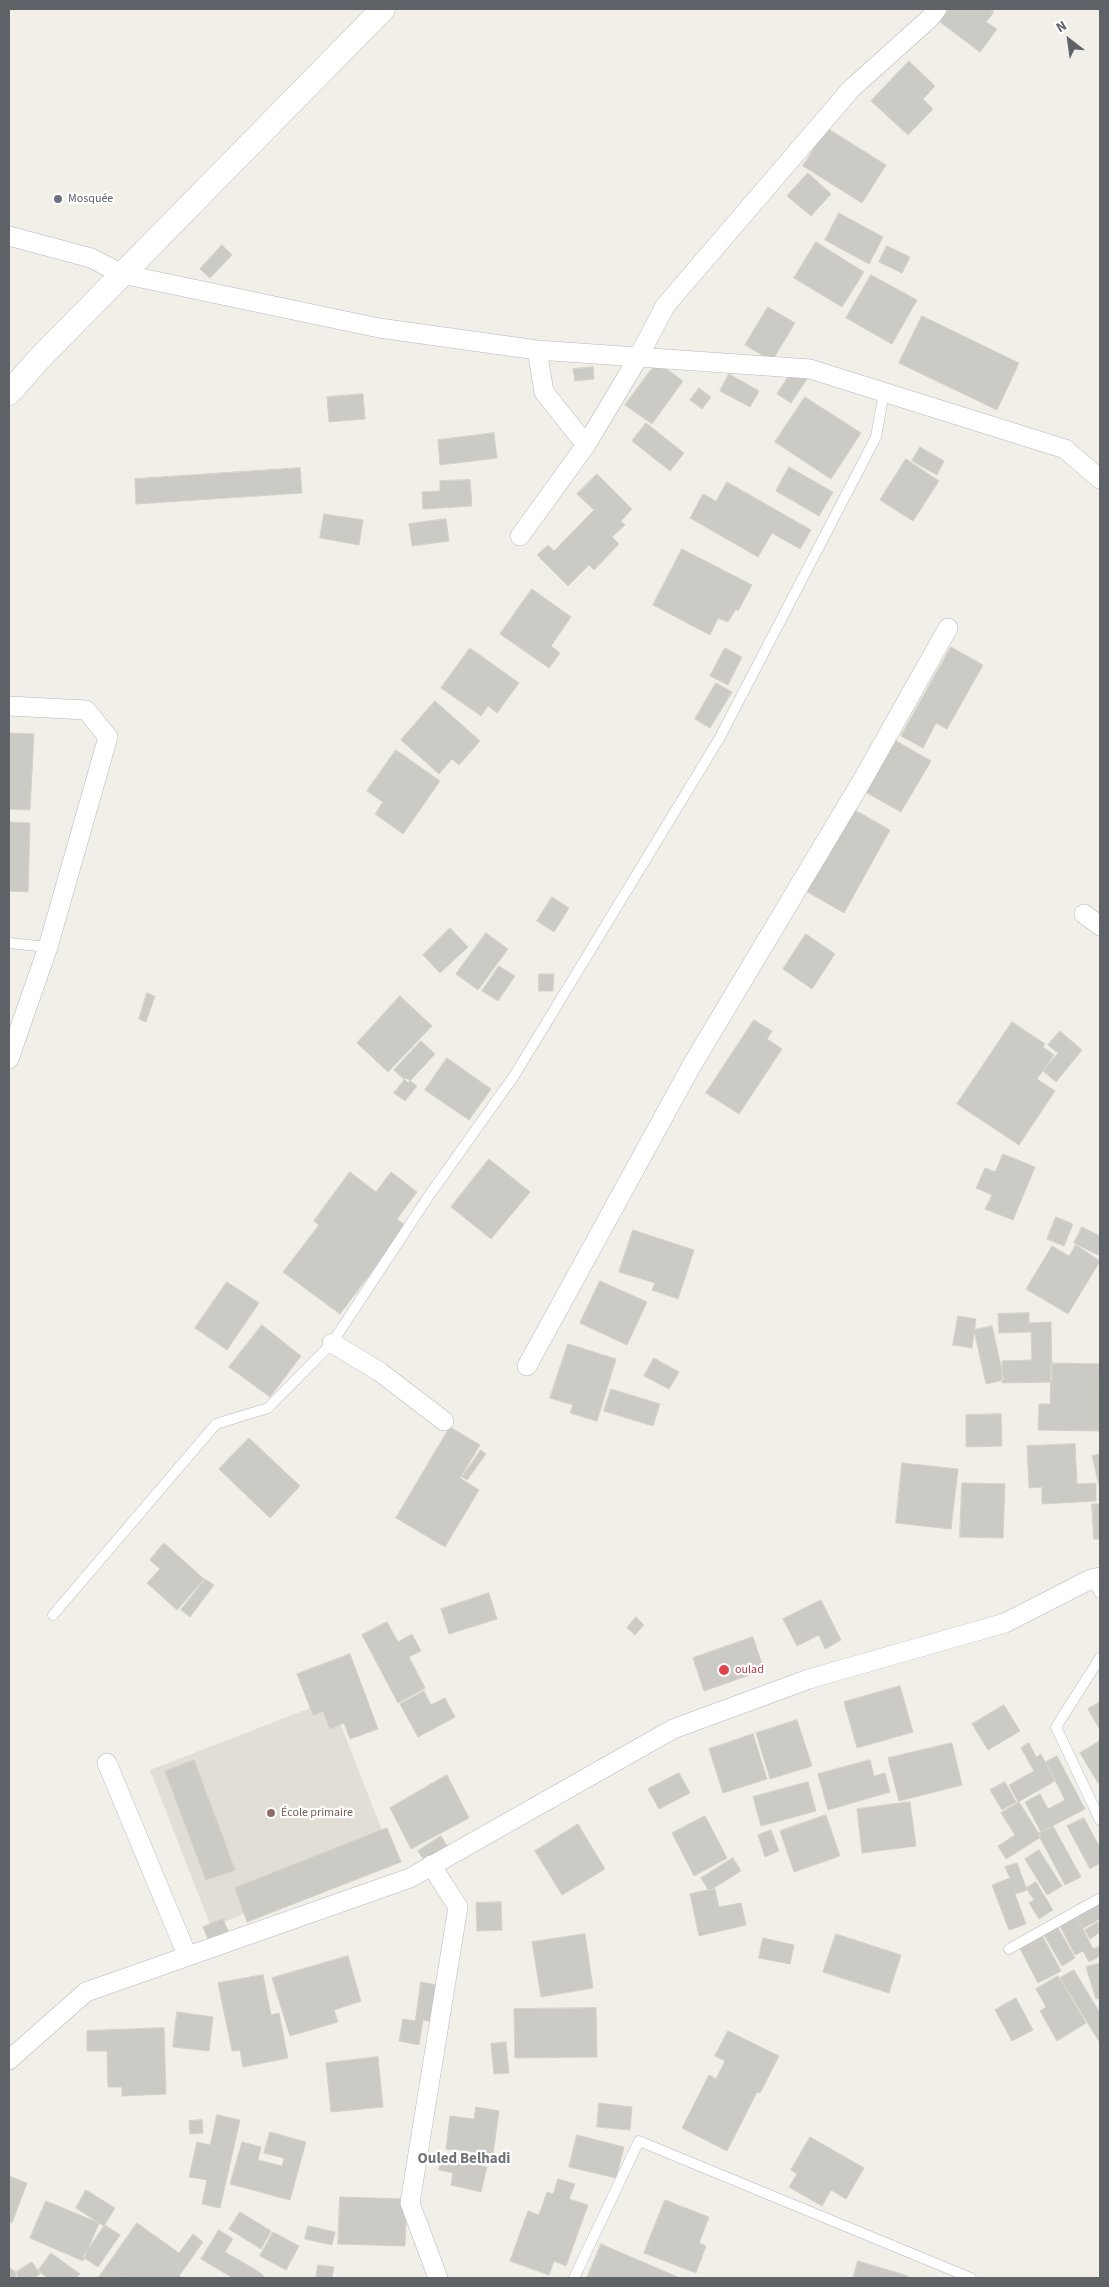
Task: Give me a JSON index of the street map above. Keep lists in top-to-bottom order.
{
  "districts": ["Ouled Belhadi"],
  "places": ["Mosquée", "oulad", "École primaire"],
  "north": "top left"
}
